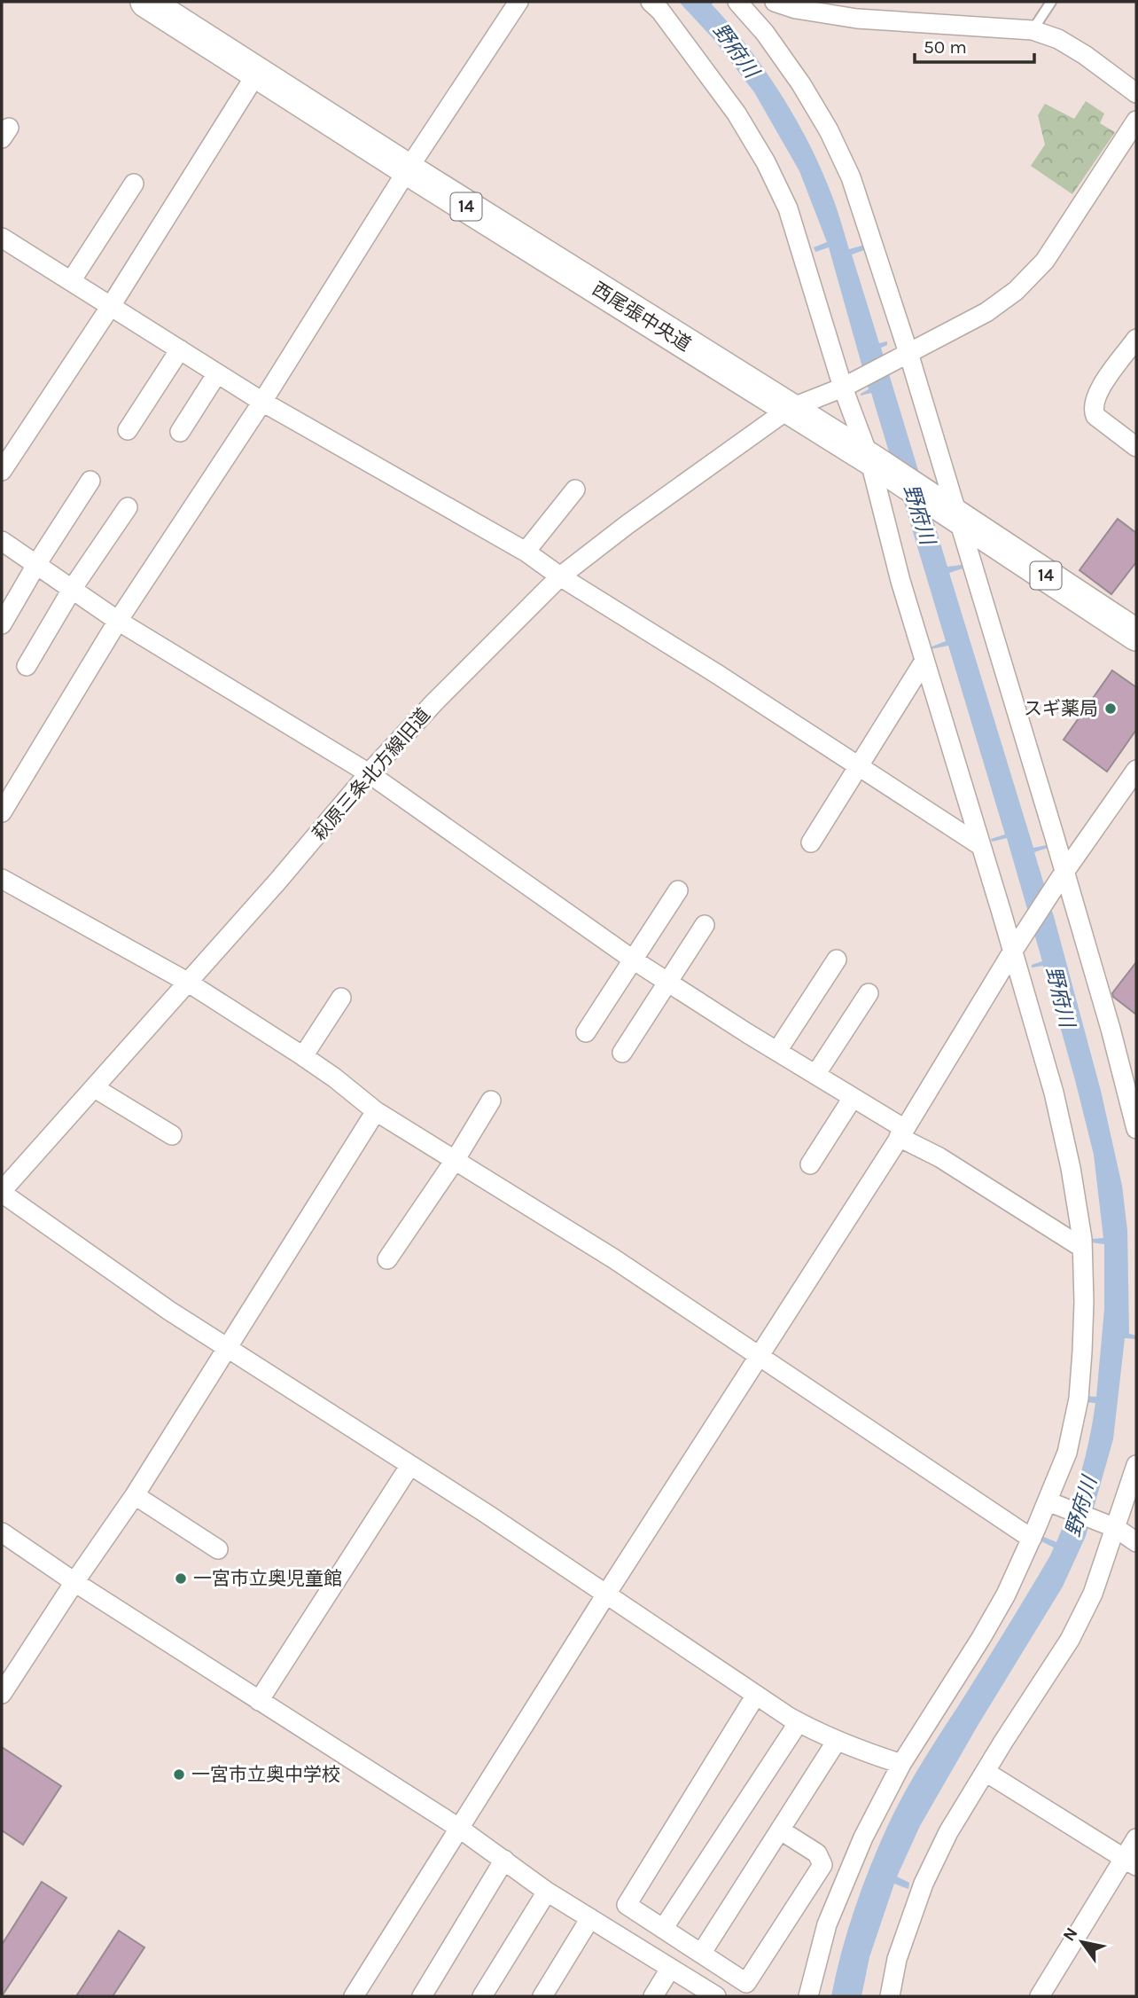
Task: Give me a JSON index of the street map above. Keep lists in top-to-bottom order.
{
  "streets": {
    "main road": ["14", "西尾張中央道"],
    "street": ["萩原三条北方線旧道"]
  },
  "crossings": [
    ["西尾張中央道", "萩原三条北方線旧道"]
  ],
  "water": ["野府川"],
  "places": ["スギ薬局", "一宮市立奥児童館", "一宮市立奥中学校"],
  "scale_bar": "50 m",
  "north": "top left"
}
